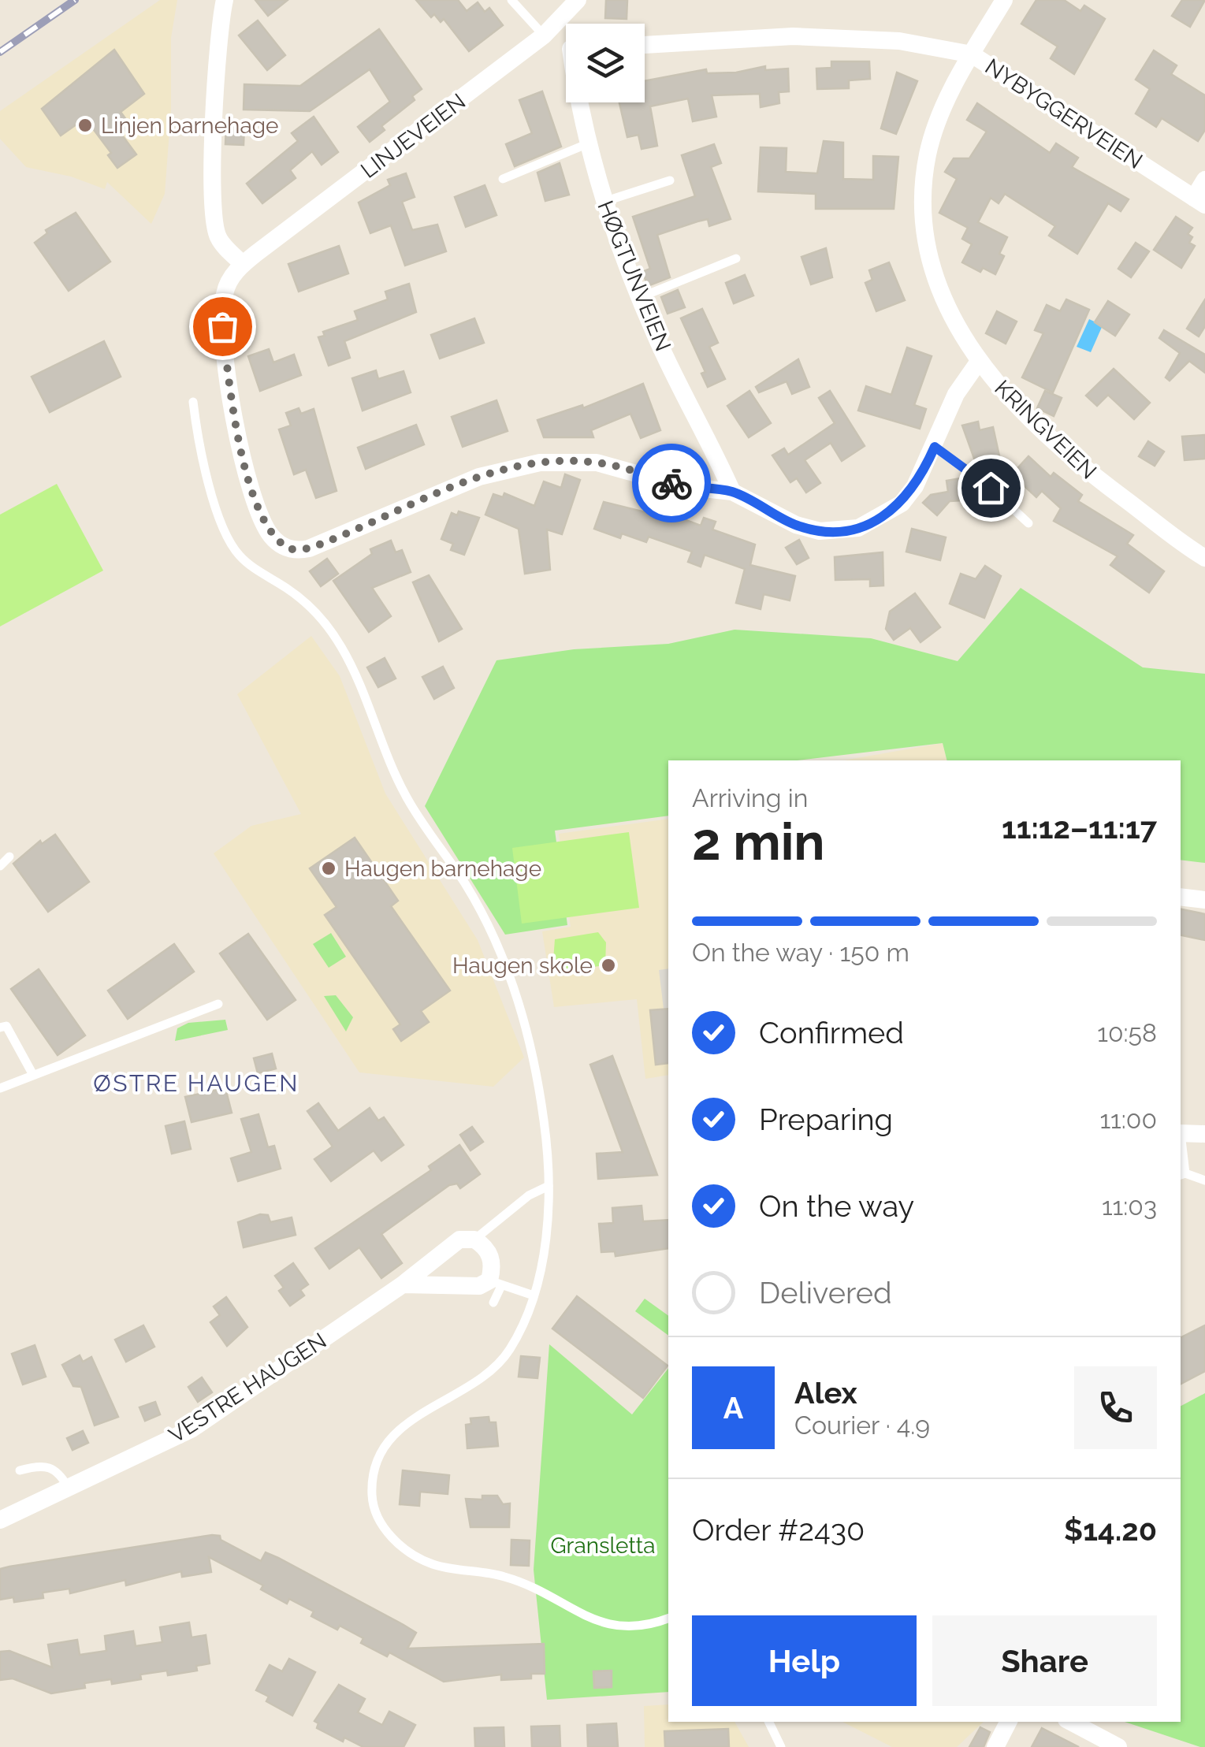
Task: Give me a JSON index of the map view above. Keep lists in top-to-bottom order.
{
  "streets": {
    "street": [
      "NYBYGGERVEIEN",
      "LINJEVEIEN",
      "HØGTUNVEIEN",
      "KRINGVEIEN",
      "VESTRE HAUGEN"
    ]
  },
  "crossings": [
    ["NYBYGGERVEIEN", "KRINGVEIEN"]
  ],
  "districts": ["ØSTRE HAUGEN"],
  "parks": ["Gransletta"],
  "places": ["Linjen barnehage", "Haugen barnehage", "Haugen skole"],
  "page": {
    "heading": ["2 min", "Arriving in", "11:12–11:17"],
    "panel": [
      "Alex",
      "Courier · 4.9",
      "Order #2430",
      "$14.20"
    ],
    "bar": "On the way · 150 m",
    "list": [
      ["Confirmed", "10:58"],
      ["Preparing", "11:00"],
      ["On the way", "11:03"],
      "Delivered"
    ],
    "round": "A",
    "buttons": ["Help", "Share"]
  }
}
